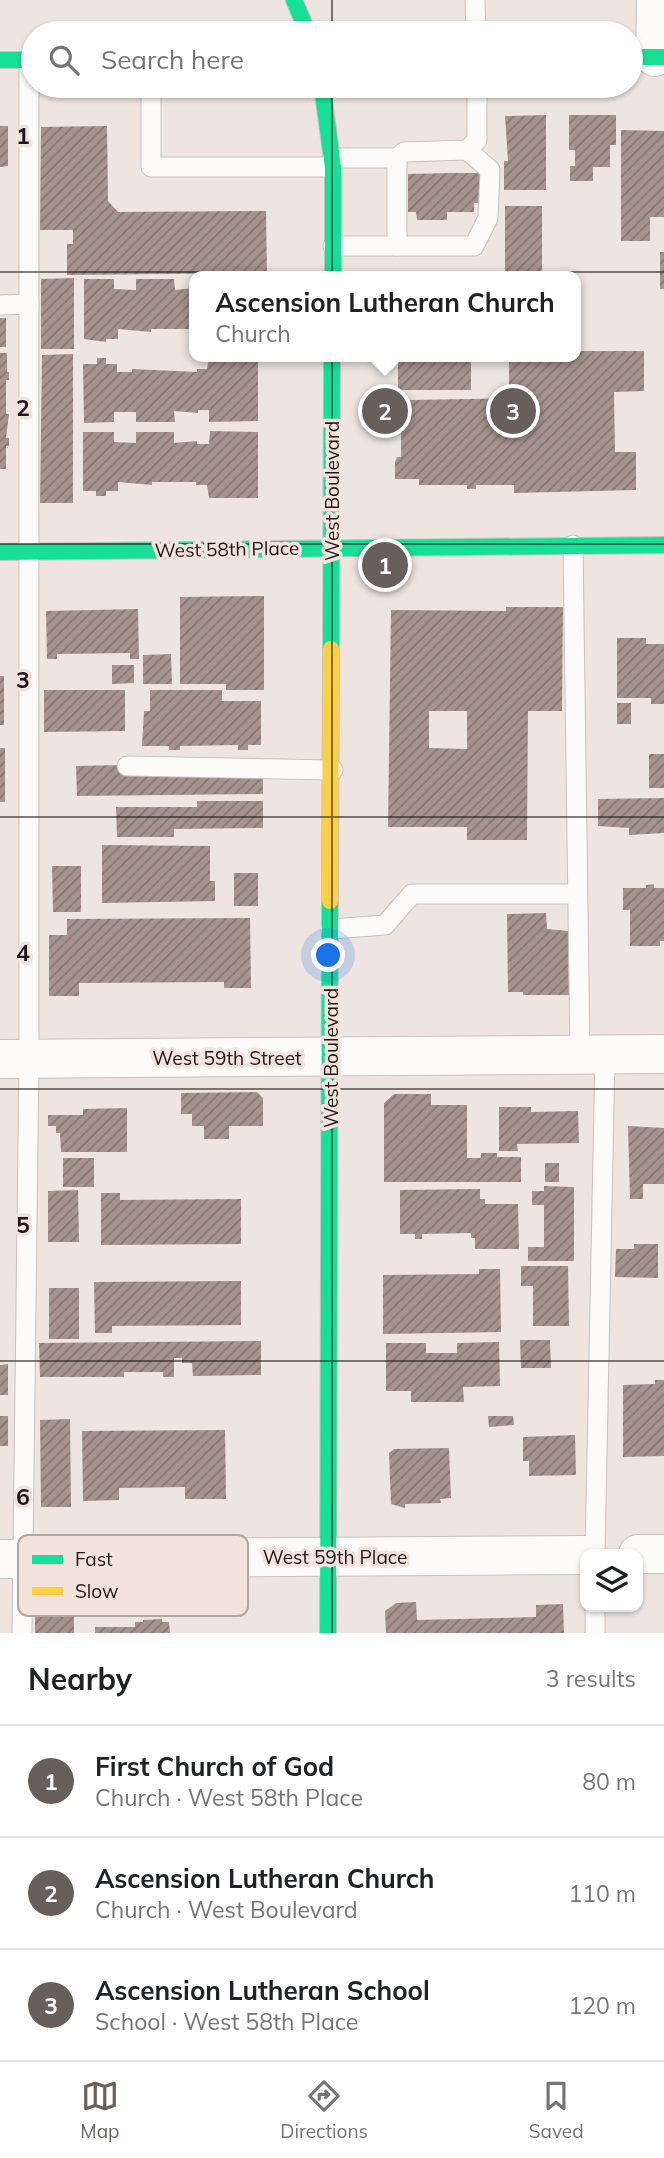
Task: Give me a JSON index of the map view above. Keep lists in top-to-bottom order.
{
  "streets": {
    "main road": ["West Boulevard", "West 58th Place"],
    "street": ["West 59th Street", "West 59th Place"]
  },
  "crossings": [
    ["West Boulevard", "West 58th Place"],
    ["West Boulevard", "West 59th Street"],
    ["West Boulevard", "West 59th Place"]
  ],
  "legend": ["Fast", "Slow"],
  "page": {
    "search": "Search here",
    "popup": ["Ascension Lutheran Church", "Church"],
    "pins": ["2", "3", "1"],
    "heading": ["Nearby", "3 results"],
    "list": [
      {
        "mark": "1",
        "name": "First Church of God",
        "note": "Church · West 58th Place",
        "value": "80 m"
      },
      {
        "mark": "2",
        "name": "Ascension Lutheran Church",
        "note": "Church · West Boulevard",
        "value": "110 m"
      },
      {
        "mark": "3",
        "name": "Ascension Lutheran School",
        "note": "School · West 58th Place",
        "value": "120 m"
      }
    ],
    "nav": ["Map", "Directions", "Saved"]
  },
  "grid": {
    "rows": [
      "1",
      "2",
      "3",
      "4",
      "5",
      "6"
    ]
  }
}
